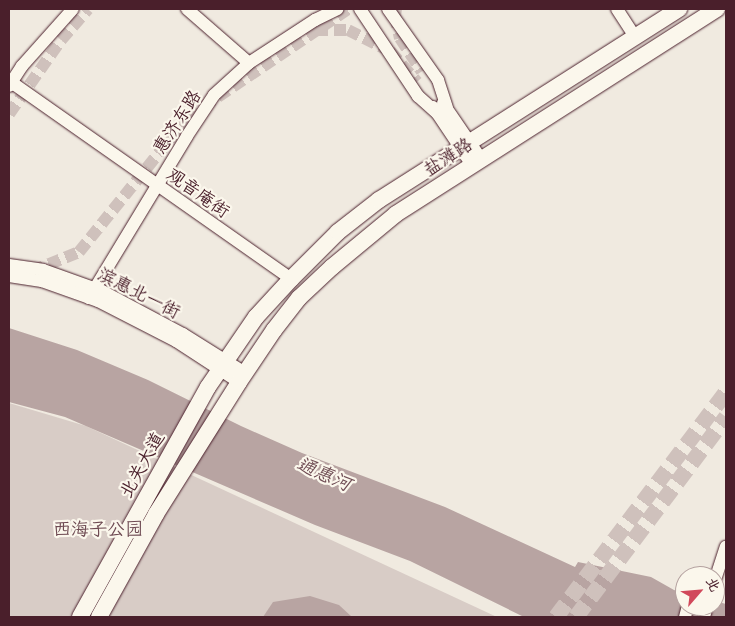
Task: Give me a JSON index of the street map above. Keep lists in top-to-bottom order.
{
  "streets": {
    "main road": ["盐滩路", "北关大道"],
    "street": ["惠济东路", "观音庵街", "滨惠北一街"]
  },
  "crossings": [
    ["惠济东路", "观音庵街"],
    ["惠济东路", "滨惠北一街"],
    ["盐滩路", "观音庵街"],
    ["盐滩路", "滨惠北一街"],
    ["盐滩路", "北关大道"],
    ["滨惠北一街", "北关大道"]
  ],
  "water": ["通惠河"],
  "parks": ["西海子公园"],
  "north": "top right"
}
